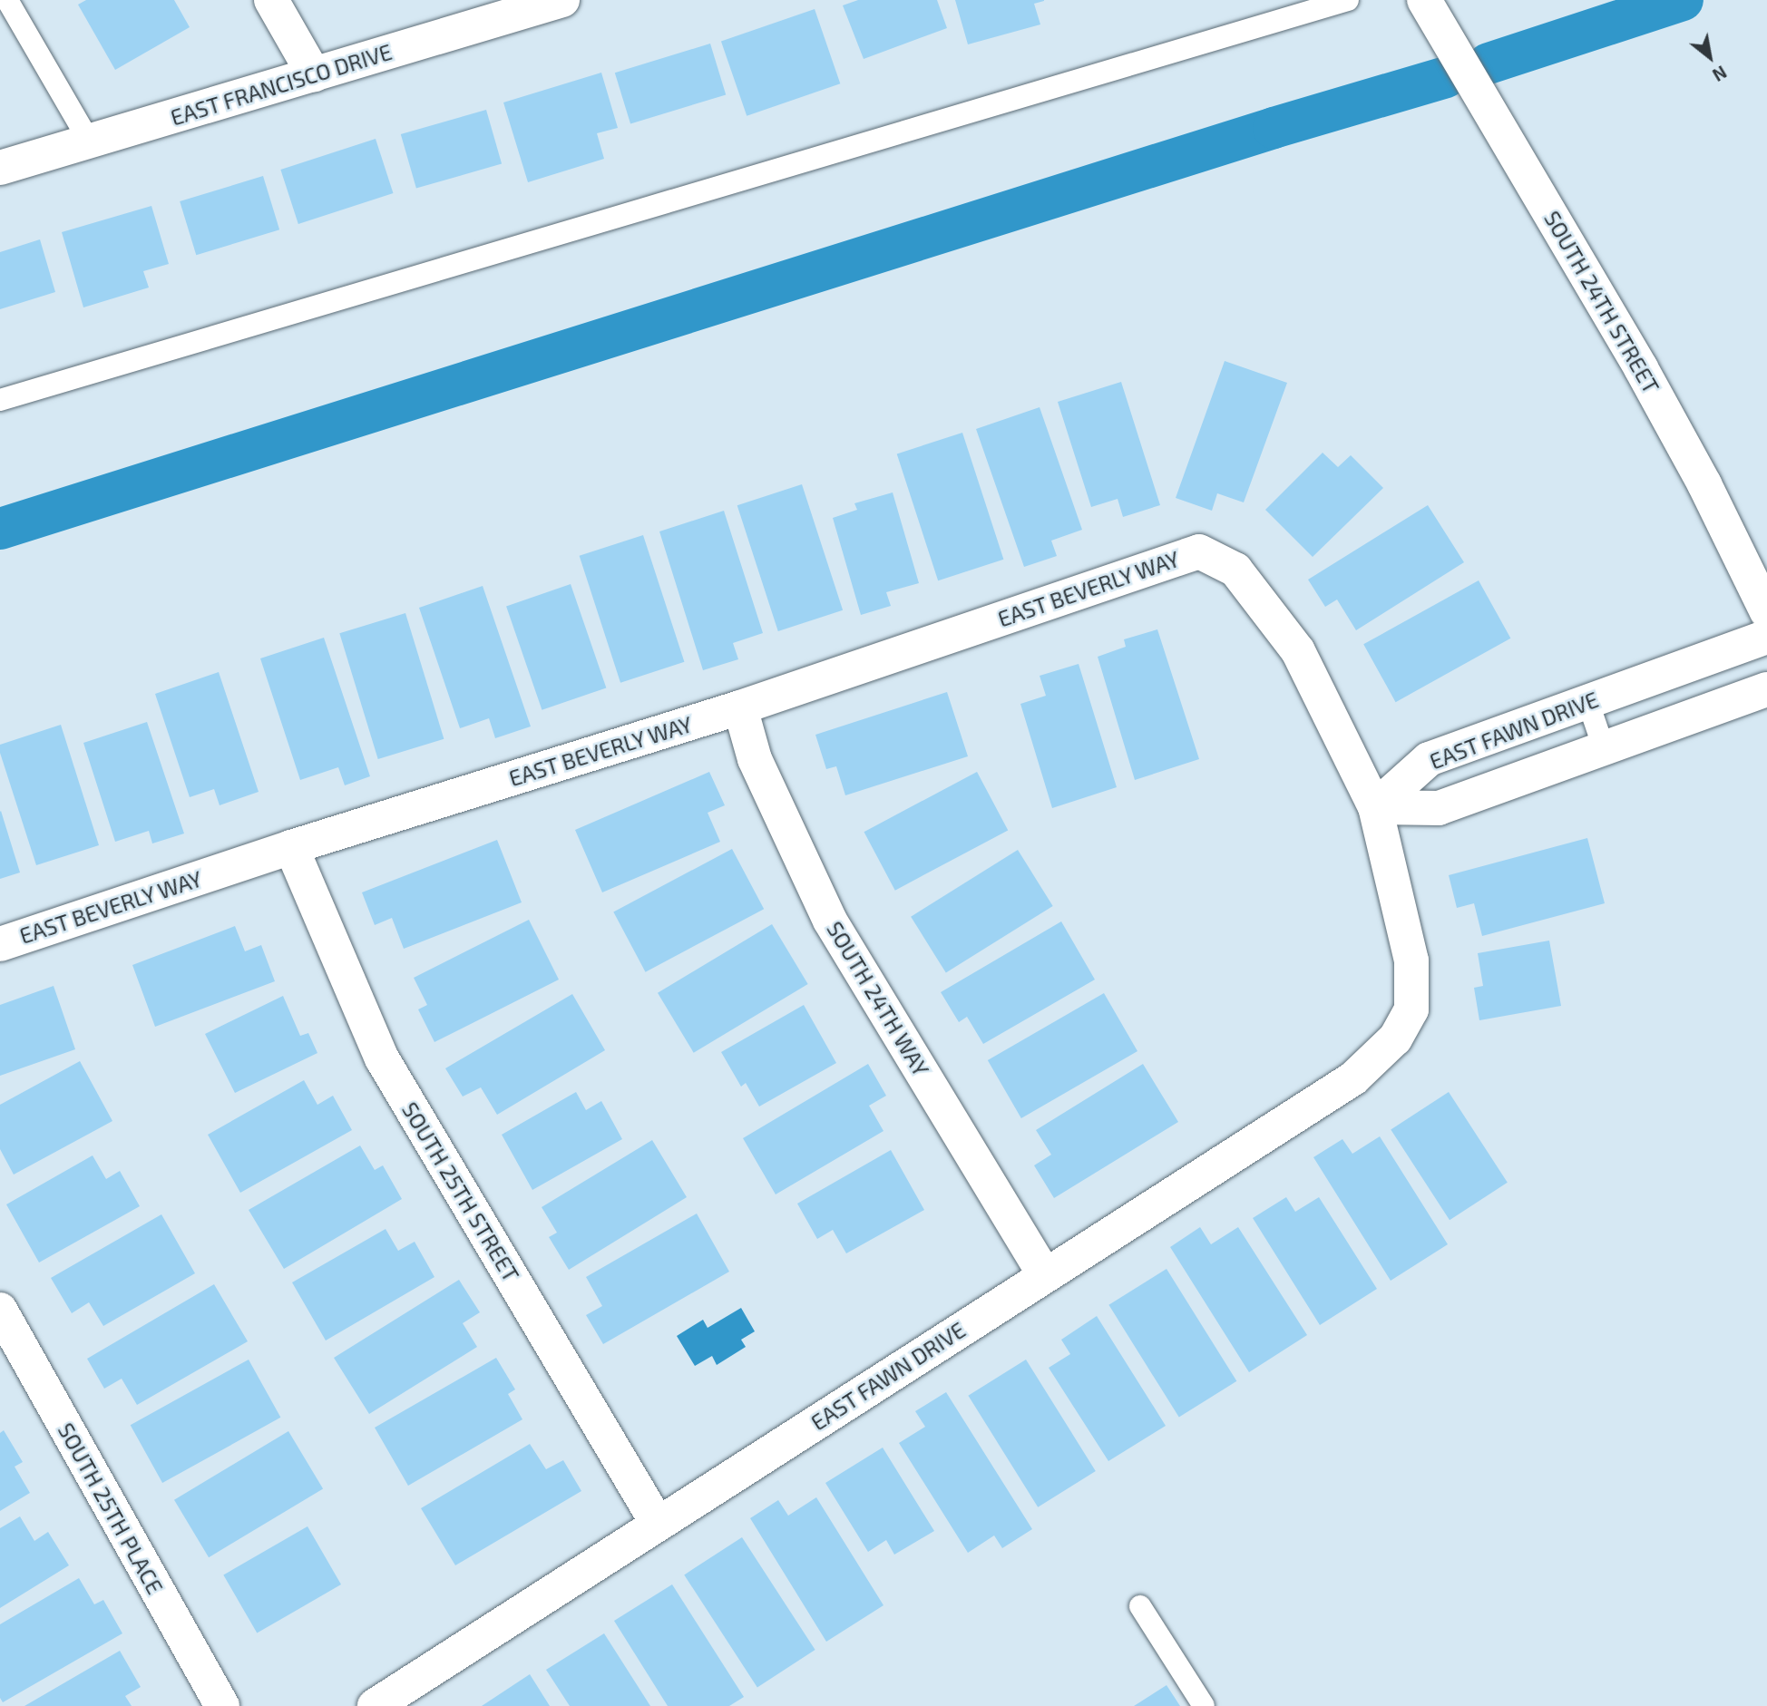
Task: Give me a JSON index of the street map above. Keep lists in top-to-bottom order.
{
  "streets": {
    "street": [
      "EAST FRANCISCO DRIVE",
      "SOUTH 24TH STREET",
      "EAST BEVERLY WAY",
      "EAST FAWN DRIVE",
      "SOUTH 24TH WAY",
      "SOUTH 25TH STREET",
      "SOUTH 25TH PLACE"
    ]
  },
  "crossings": [
    ["EAST BEVERLY WAY", "EAST FAWN DRIVE"],
    ["EAST BEVERLY WAY", "SOUTH 24TH WAY"],
    ["EAST BEVERLY WAY", "SOUTH 25TH STREET"],
    ["EAST FAWN DRIVE", "SOUTH 24TH WAY"],
    ["EAST FAWN DRIVE", "SOUTH 25TH STREET"]
  ],
  "north": "bottom right"
}
